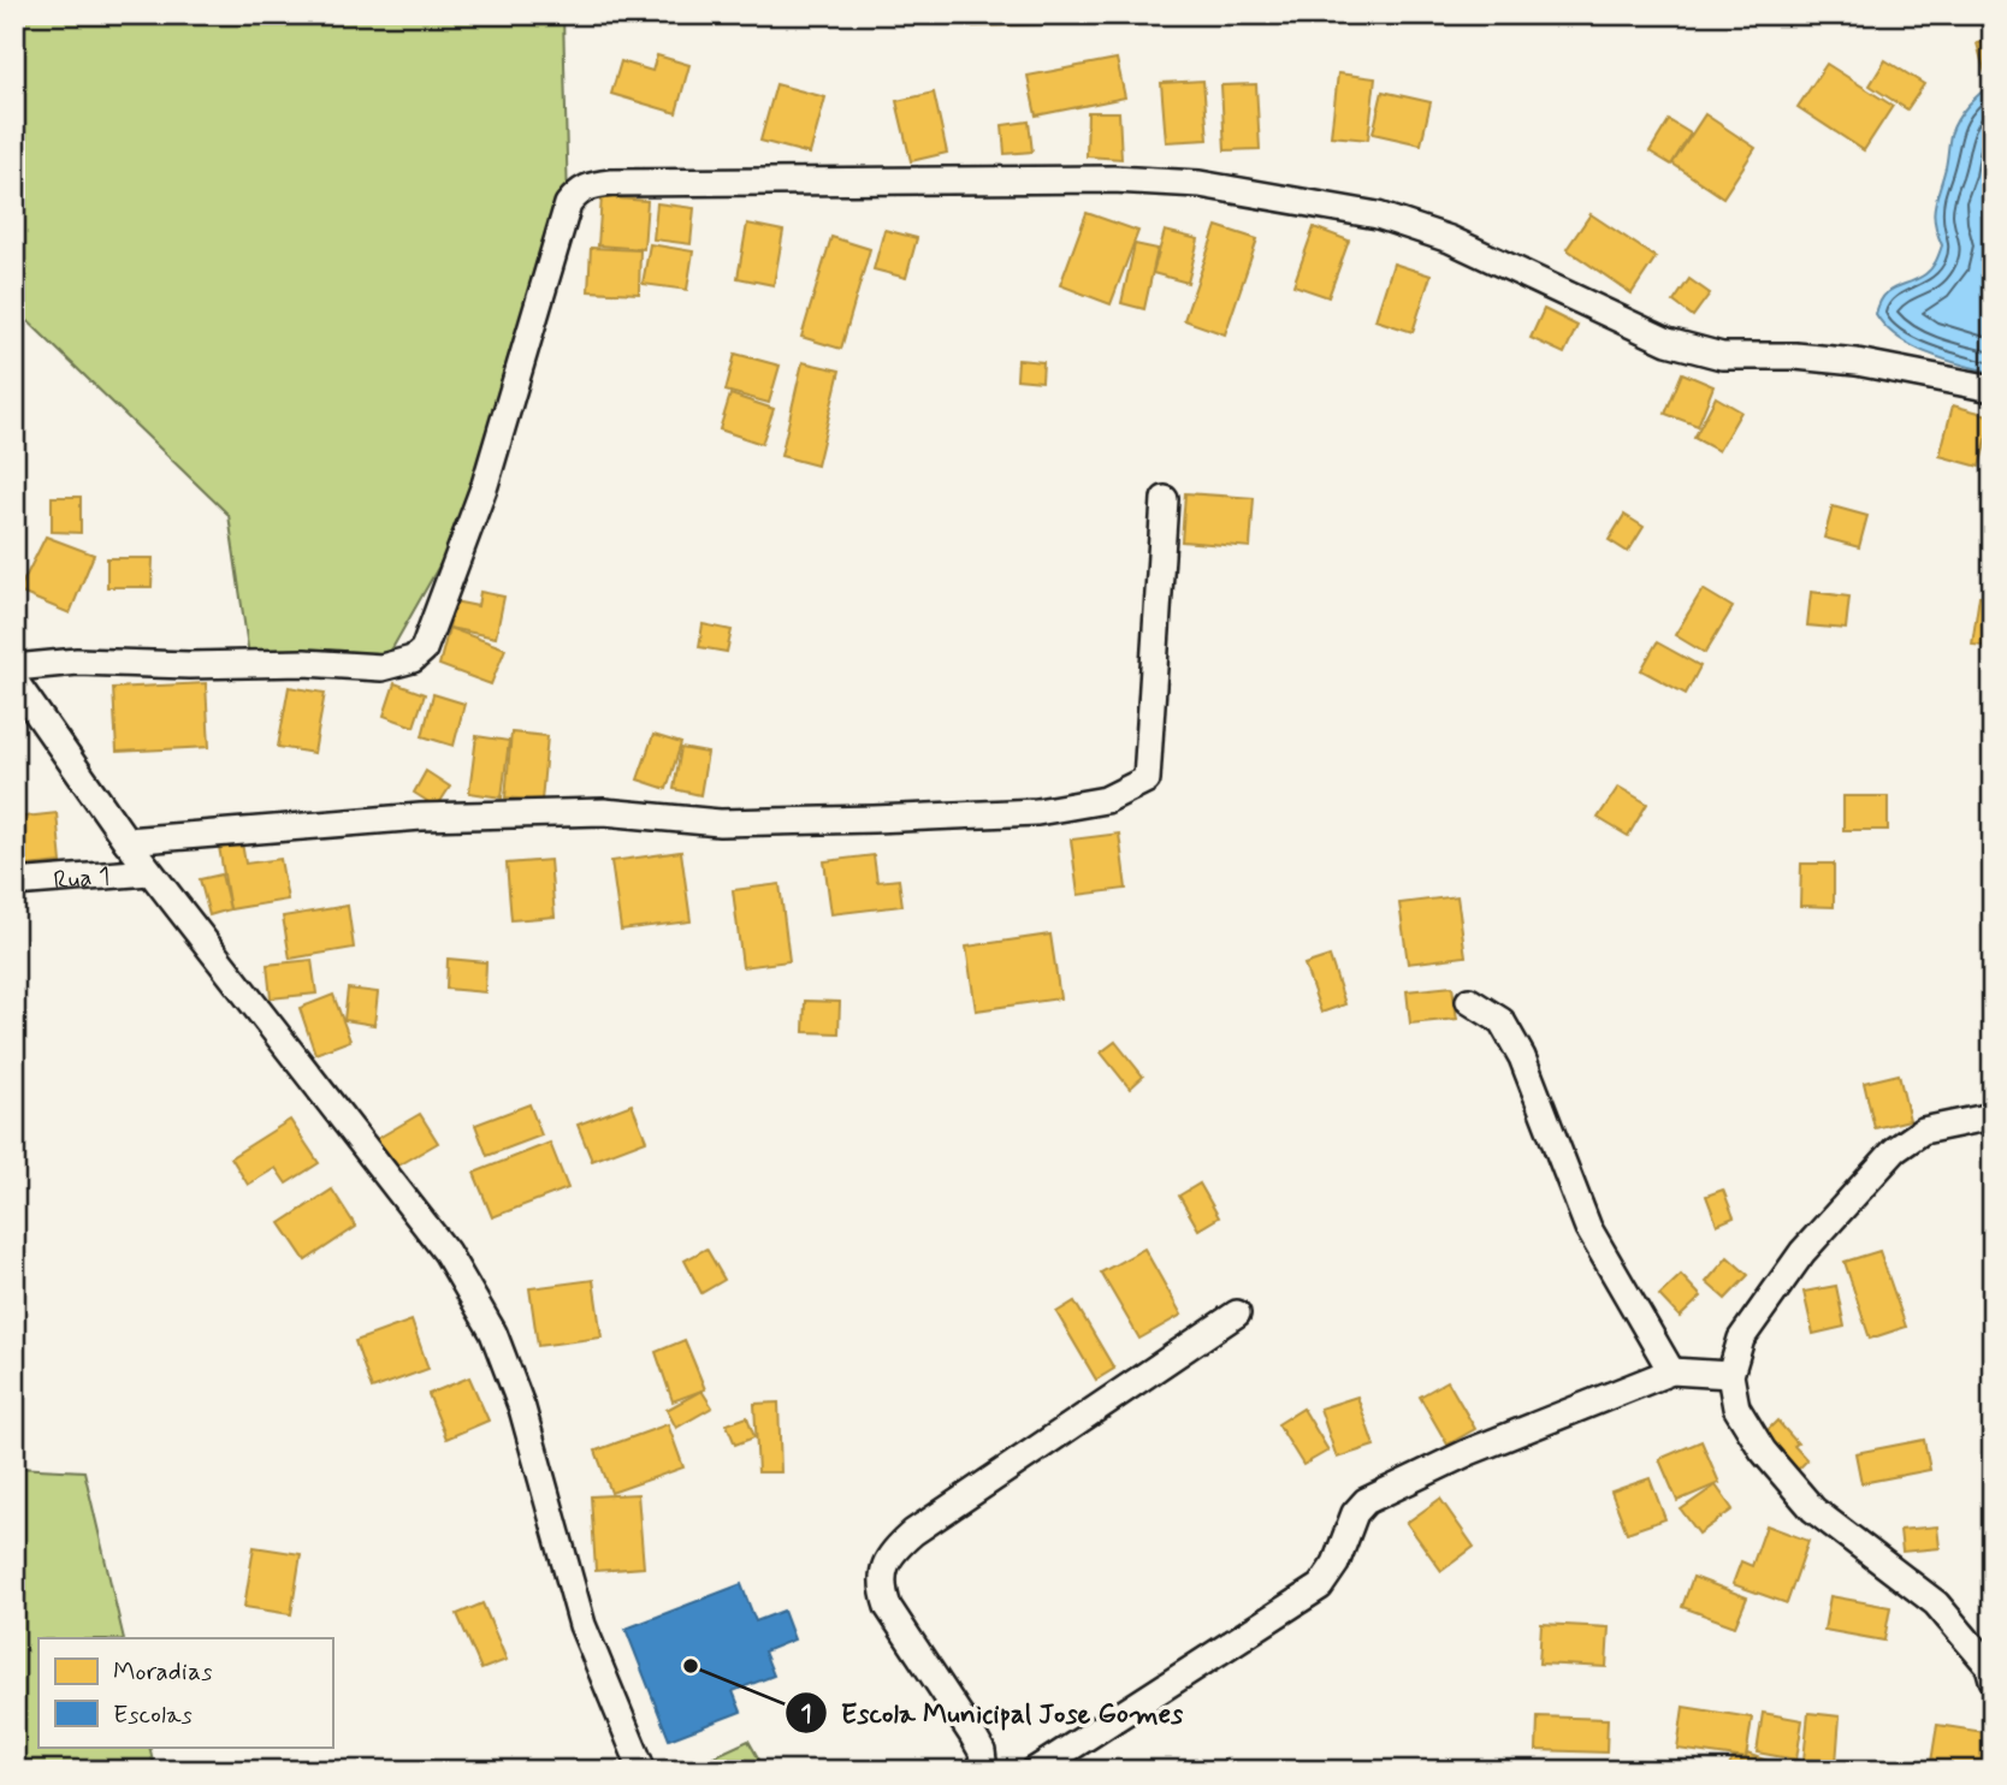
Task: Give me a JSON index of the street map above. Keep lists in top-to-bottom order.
{
  "streets": {
    "street": ["Rua 1"]
  },
  "places": ["Escola Municipal Jose Gomes"],
  "legend": ["Moradias", "Escolas"]
}
